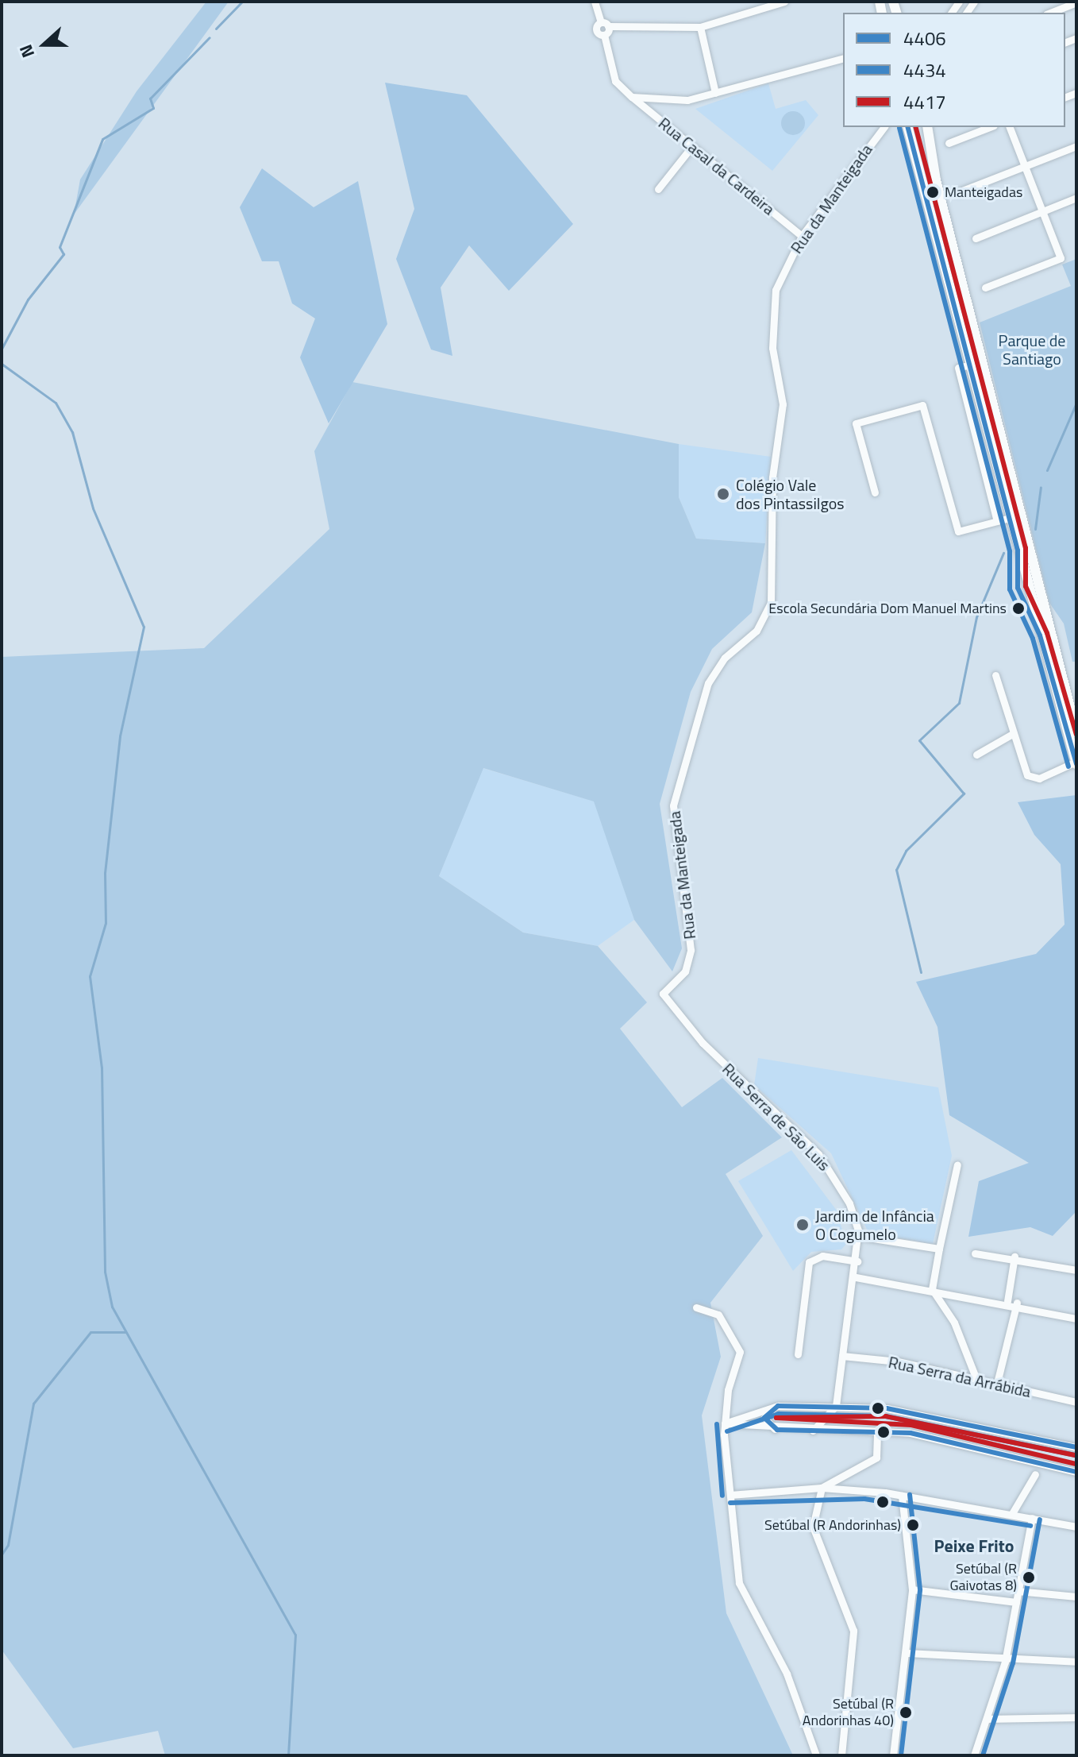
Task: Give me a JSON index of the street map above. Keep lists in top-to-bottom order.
{
  "streets": {
    "street": [
      "Rua Casal da Cardeira",
      "Rua da Manteigada",
      "Rua Serra de São Luis",
      "Rua Serra da Arrábida"
    ]
  },
  "crossings": [
    ["Rua Casal da Cardeira", "Rua da Manteigada"],
    ["Rua da Manteigada", "Rua Serra de São Luis"],
    ["Rua Serra de São Luis", "Rua Serra da Arrábida"]
  ],
  "districts": ["Peixe Frito"],
  "parks": ["Parque de Santiago"],
  "places": [
    "Manteigadas",
    "Colégio Vale dos Pintassilgos",
    "Escola Secundária Dom Manuel Martins",
    "Jardim de Infância O Cogumelo",
    "Setúbal (R Andorinhas)",
    "Setúbal (R Gaivotas 8)",
    "Setúbal (R Andorinhas 40)"
  ],
  "lines": ["transit line 4406", "transit line 4417", "transit line 4434"],
  "legend": ["4406", "4434", "4417"],
  "north": "left"
}
